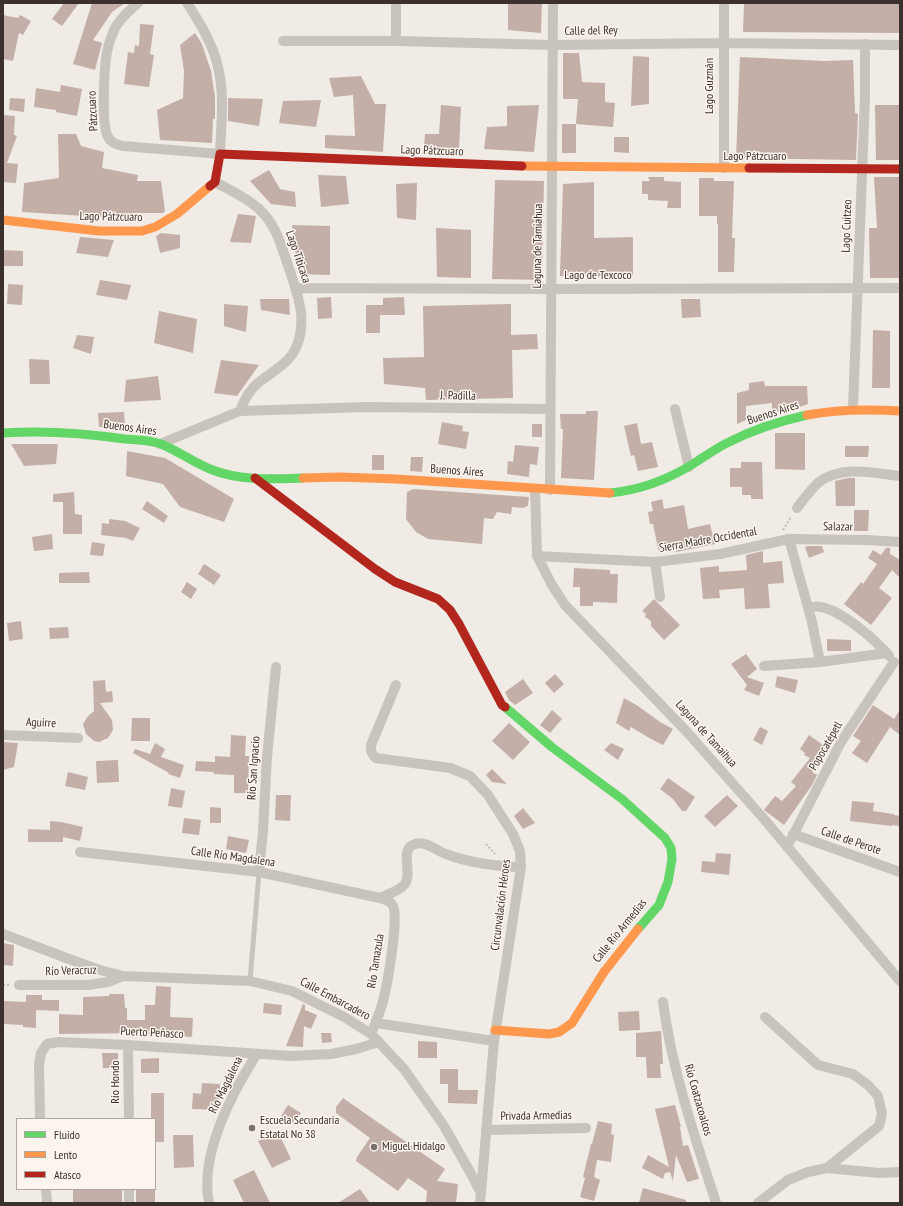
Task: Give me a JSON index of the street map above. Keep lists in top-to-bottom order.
{
  "streets": {
    "street": [
      "Calle del Rey",
      "Lago Guzmán",
      "Pátzcuaro",
      "Lago Pátzcuaro",
      "Lago Cuitzeo",
      "Laguna de Tamiahua",
      "Lago Titicaca",
      "Lago de Texcoco",
      "J. Padilla",
      "Buenos Aires",
      "Salazar",
      "Sierra Madre Occidental",
      "Aguirre",
      "Laguna de Tamaihua",
      "Popocatépetl",
      "Río San Ignacio",
      "Calle de Perote",
      "Calle Río Magdalena",
      "Circunvalación Héroes",
      "Calle Río Armedias",
      "Río Tamazula",
      "Río Veracruz",
      "Calle Embarcadero",
      "Puerto Peñasco",
      "Río Hondo",
      "Río Magdalena",
      "Río Coatzacoalcos",
      "Privada Armedias"
    ]
  },
  "crossings": [
    ["Calle del Rey", "Lago Guzmán"],
    ["Calle del Rey", "Lago Cuitzeo"],
    ["Calle del Rey", "Laguna de Tamiahua"],
    ["Lago Guzmán", "Lago Pátzcuaro"],
    ["Pátzcuaro", "Lago Pátzcuaro"],
    ["Lago Pátzcuaro", "Lago Cuitzeo"],
    ["Lago Pátzcuaro", "Laguna de Tamiahua"],
    ["Lago Pátzcuaro", "Lago Titicaca"],
    ["Lago Cuitzeo", "Lago de Texcoco"],
    ["Lago Cuitzeo", "Buenos Aires"],
    ["Laguna de Tamiahua", "Lago de Texcoco"],
    ["Laguna de Tamiahua", "J. Padilla"],
    ["Laguna de Tamiahua", "Buenos Aires"],
    ["Lago Titicaca", "Lago de Texcoco"],
    ["Lago Titicaca", "J. Padilla"],
    ["Buenos Aires", "Laguna de Tamaihua"],
    ["Buenos Aires", "Calle Río Armedias"],
    ["Salazar", "Sierra Madre Occidental"],
    ["Sierra Madre Occidental", "Laguna de Tamaihua"],
    ["Laguna de Tamaihua", "Popocatépetl"],
    ["Popocatépetl", "Calle de Perote"],
    ["Río San Ignacio", "Calle Río Magdalena"],
    ["Calle Río Magdalena", "Río Tamazula"],
    ["Circunvalación Héroes", "Calle Río Armedias"],
    ["Circunvalación Héroes", "Calle Embarcadero"],
    ["Circunvalación Héroes", "Privada Armedias"],
    ["Río Tamazula", "Calle Embarcadero"],
    ["Río Veracruz", "Calle Embarcadero"],
    ["Calle Embarcadero", "Río Magdalena"],
    ["Puerto Peñasco", "Río Hondo"],
    ["Puerto Peñasco", "Río Magdalena"]
  ],
  "places": ["Escuela Secundaria Estatal No 38", "Miguel Hidalgo"],
  "legend": ["Fluido", "Lento", "Atasco"]
}
